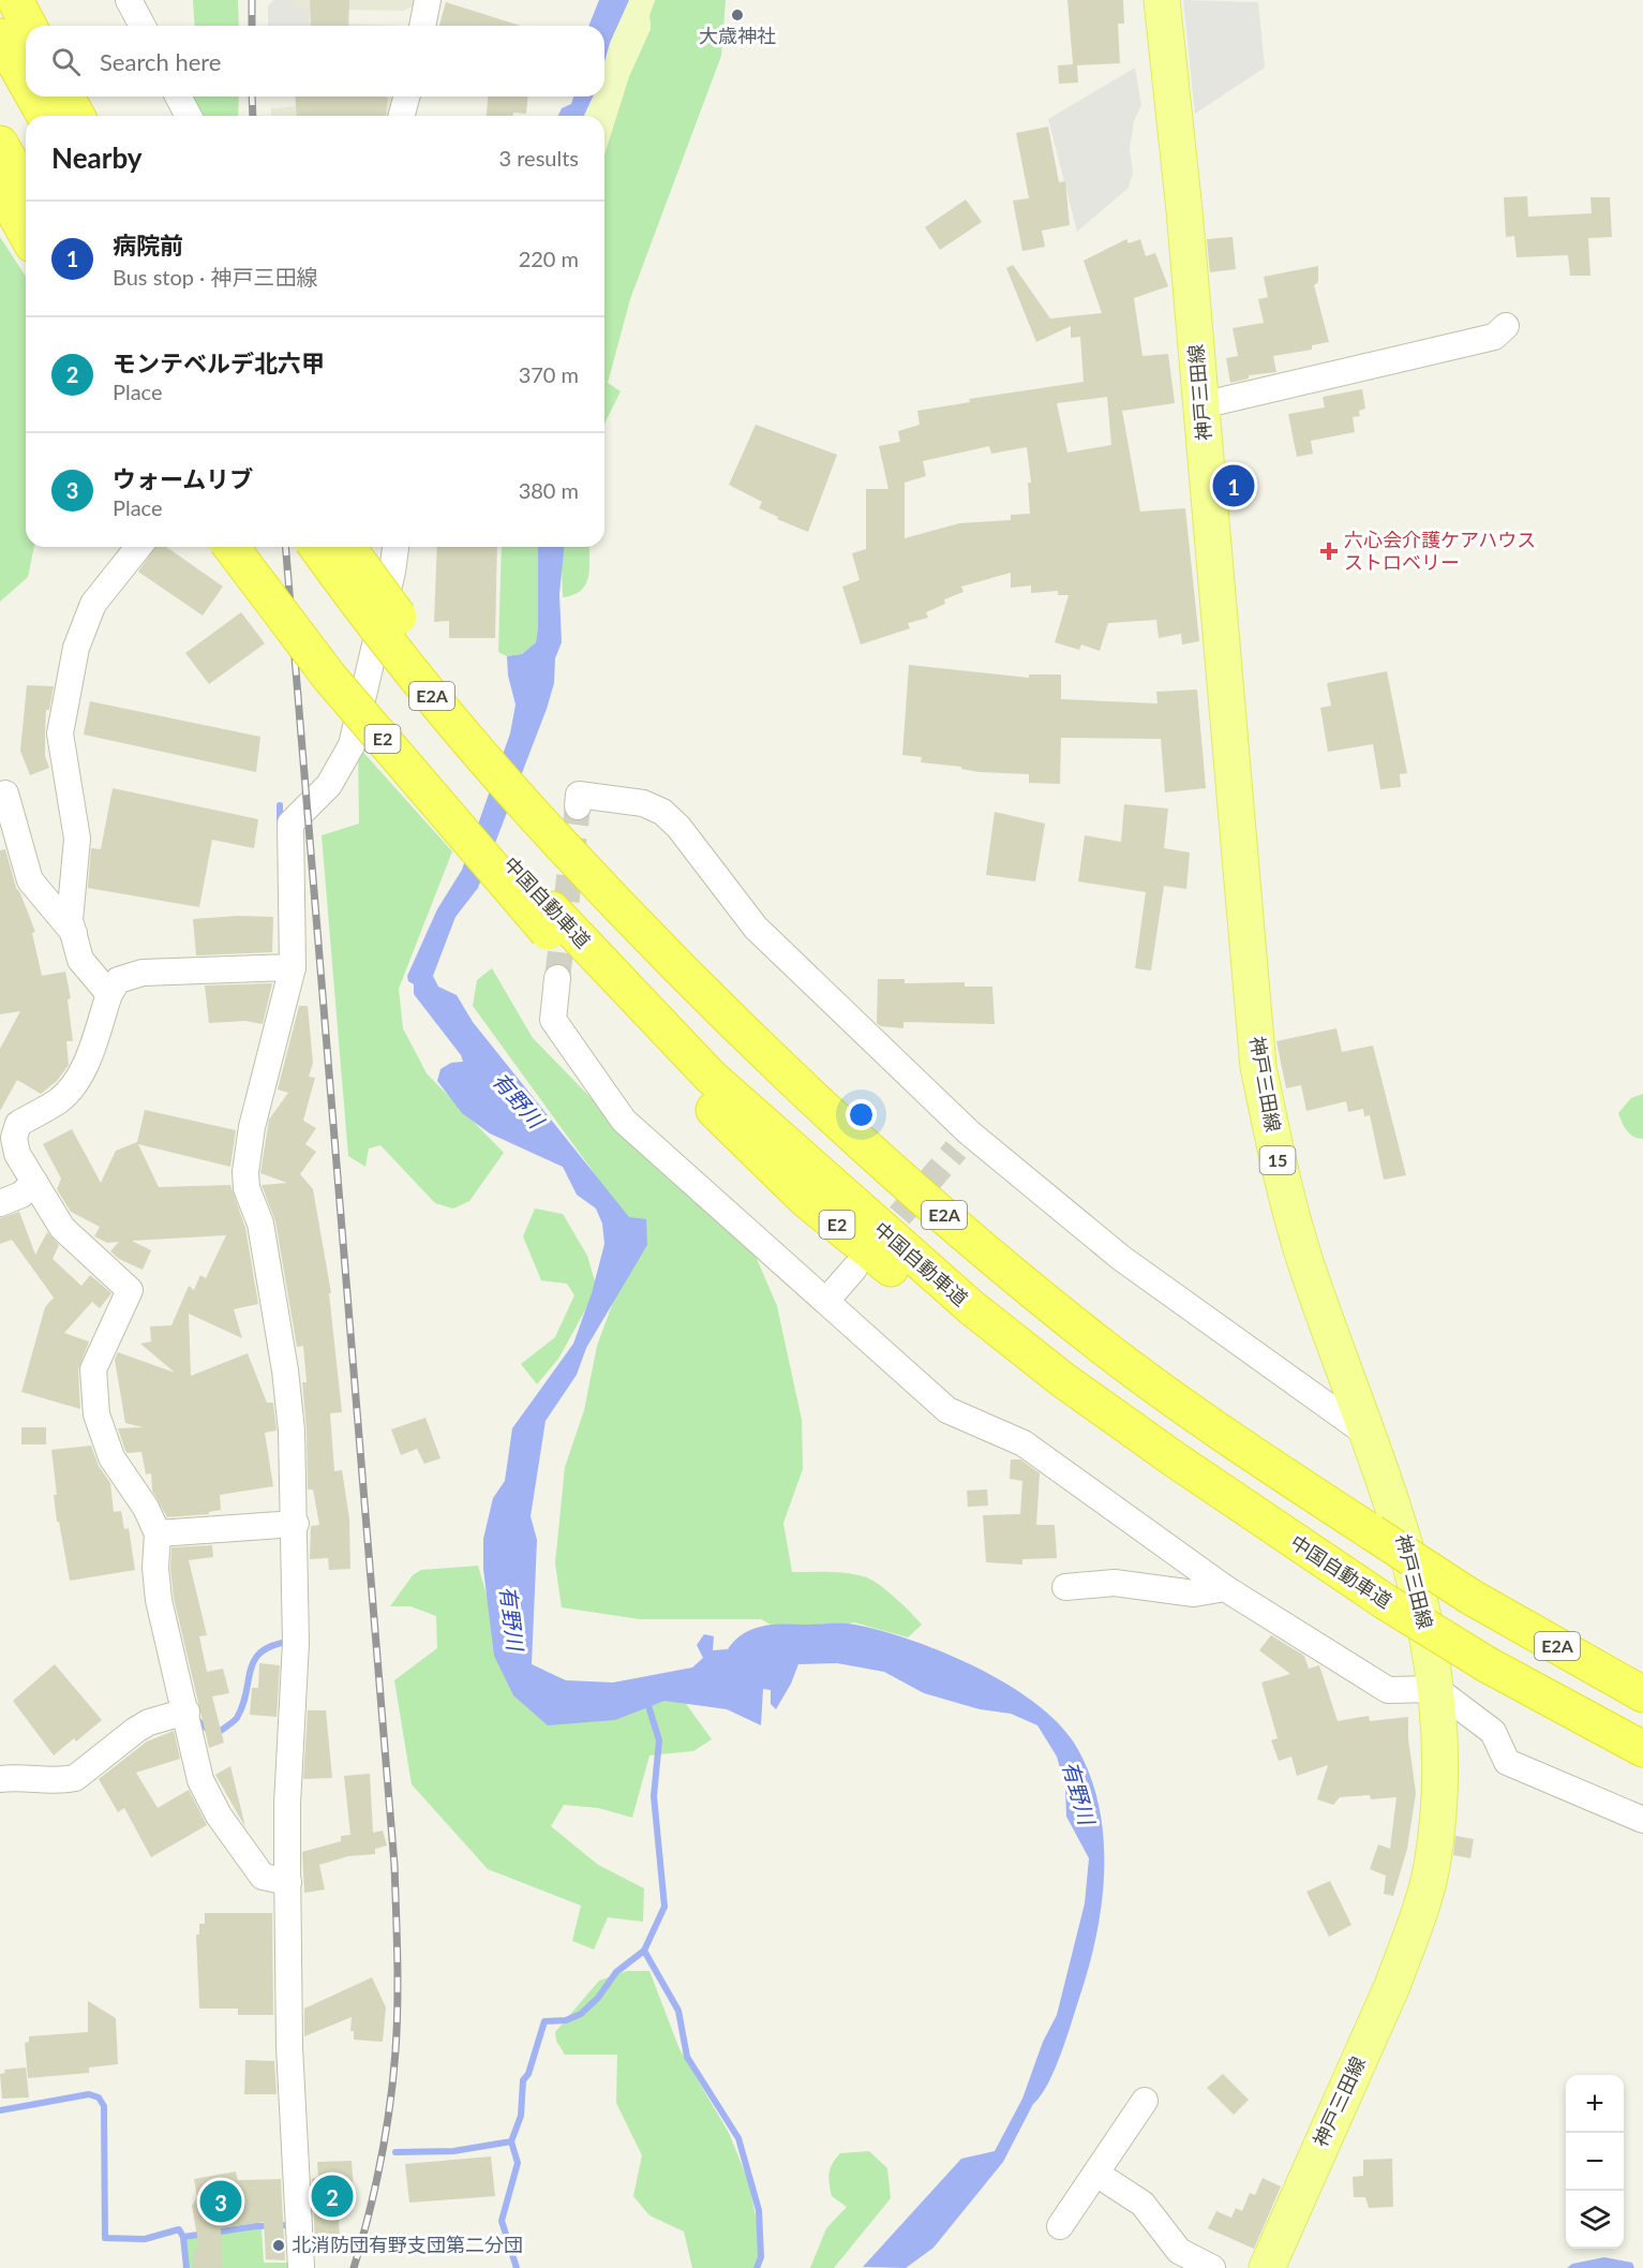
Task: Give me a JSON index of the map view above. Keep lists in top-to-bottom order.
{
  "streets": {
    "highway": ["E2A", "E2", "中国自動車道"],
    "main road": ["神戸三田線", "15"]
  },
  "crossings": [
    ["E2", "中国自動車道"]
  ],
  "water": ["有野川"],
  "places": {
    "other": ["大歳神社", "北消防団有野支団第二分団"],
    "health": ["六心会介護ケアハウス ストロベリー"]
  },
  "page": {
    "search": "Search here",
    "heading": ["Nearby", "3 results"],
    "list": [
      {
        "mark": "1",
        "name": "病院前",
        "note": "Bus stop · 神戸三田線",
        "value": "220 m"
      },
      {
        "mark": "2",
        "name": "モンテベルデ北六甲",
        "note": "Place",
        "value": "370 m"
      },
      {
        "mark": "3",
        "name": "ウォームリブ",
        "note": "Place",
        "value": "380 m"
      }
    ],
    "pins": ["1", "2", "3"],
    "map_buttons": ["+", "−"]
  }
}
